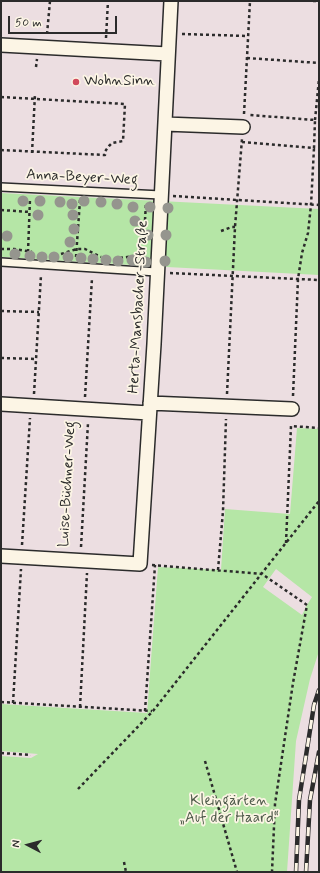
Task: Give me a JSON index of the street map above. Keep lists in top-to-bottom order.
{
  "streets": {
    "street": ["Herta-Mansbacher-Straße", "Luise-Büchner-Weg"],
    "lane": ["Anna-Beyer-Weg"]
  },
  "crossings": [
    ["Anna-Beyer-Weg", "Herta-Mansbacher-Straße"],
    ["Herta-Mansbacher-Straße", "Luise-Büchner-Weg"]
  ],
  "parks": ["Kleingärten „Auf der Haard“"],
  "places": ["WohnSinn"],
  "scale_bar": "50 m",
  "north": "left"
}
